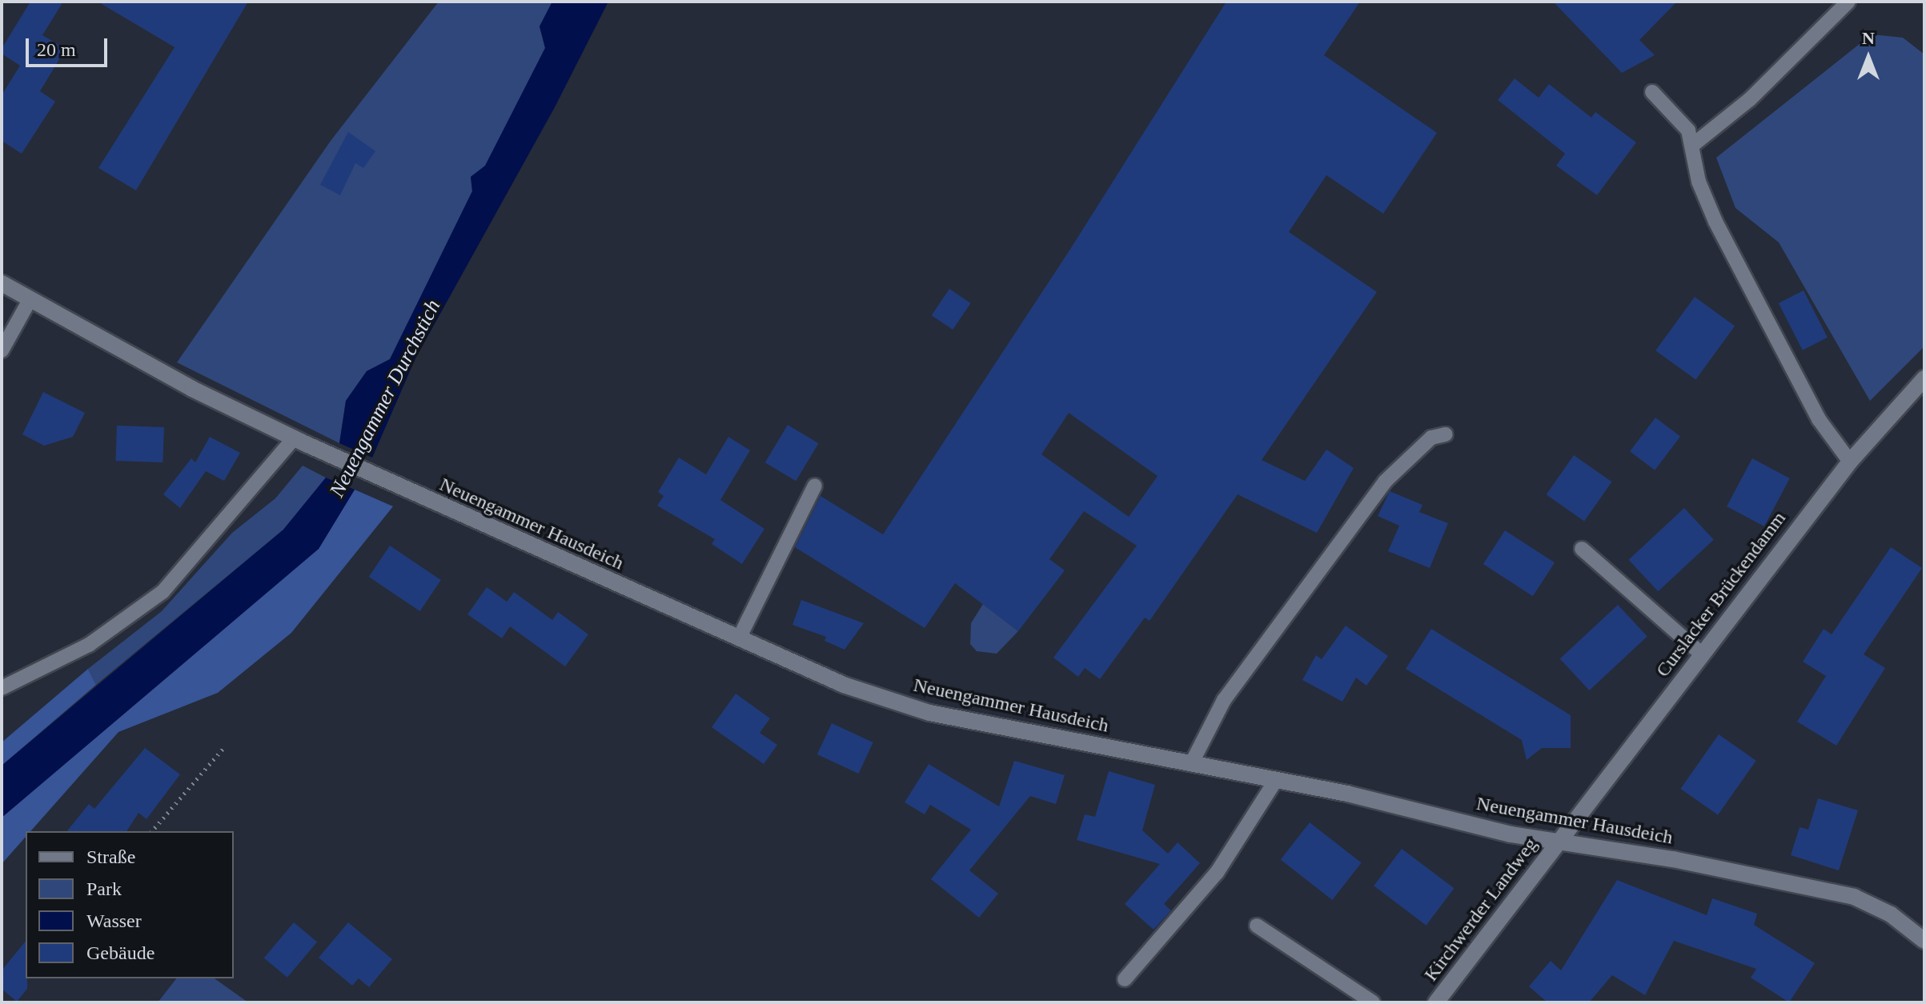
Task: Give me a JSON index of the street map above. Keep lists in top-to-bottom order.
{
  "streets": {
    "street": ["Neuengammer Hausdeich", "Curslacker Brückendamm", "Kirchwerder Landweg"]
  },
  "crossings": [
    ["Neuengammer Hausdeich", "Curslacker Brückendamm"],
    ["Neuengammer Hausdeich", "Kirchwerder Landweg"],
    ["Curslacker Brückendamm", "Kirchwerder Landweg"]
  ],
  "water": ["Neuengammer Durchstich"],
  "legend": [
    "Straße",
    "Park",
    "Wasser",
    "Gebäude"
  ],
  "scale_bar": "20 m",
  "north": "top"
}
